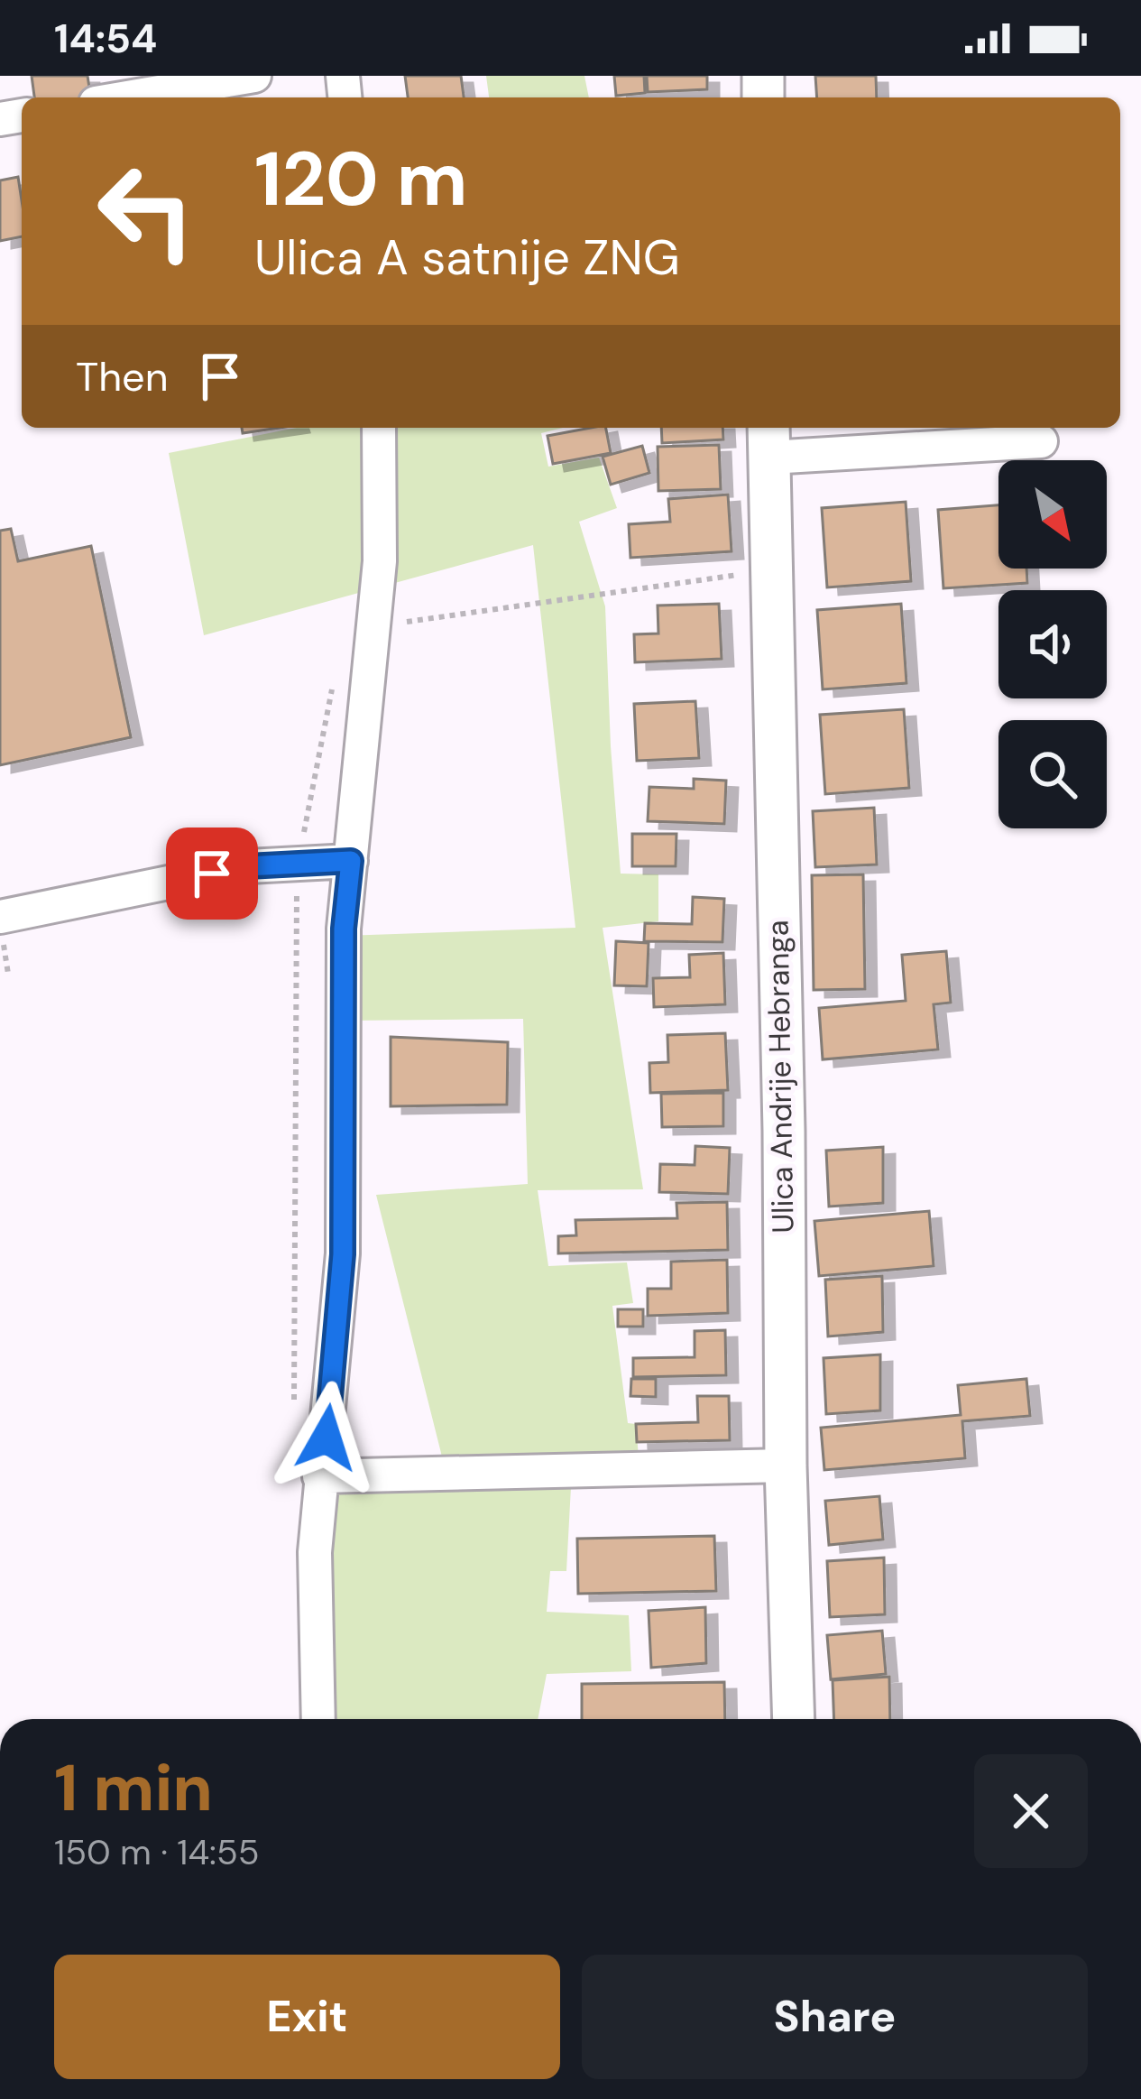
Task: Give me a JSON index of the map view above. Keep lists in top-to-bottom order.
{
  "streets": {
    "main road": ["Ulica Andrije Hebranga"]
  },
  "north": "bottom right",
  "page": {
    "status": "14:54",
    "turn": ["120 m", "Ulica A satnije ZNG"],
    "then": "Then",
    "heading": ["1 min", "150 m · 14:55"],
    "buttons": ["Exit", "Share"]
  }
}
